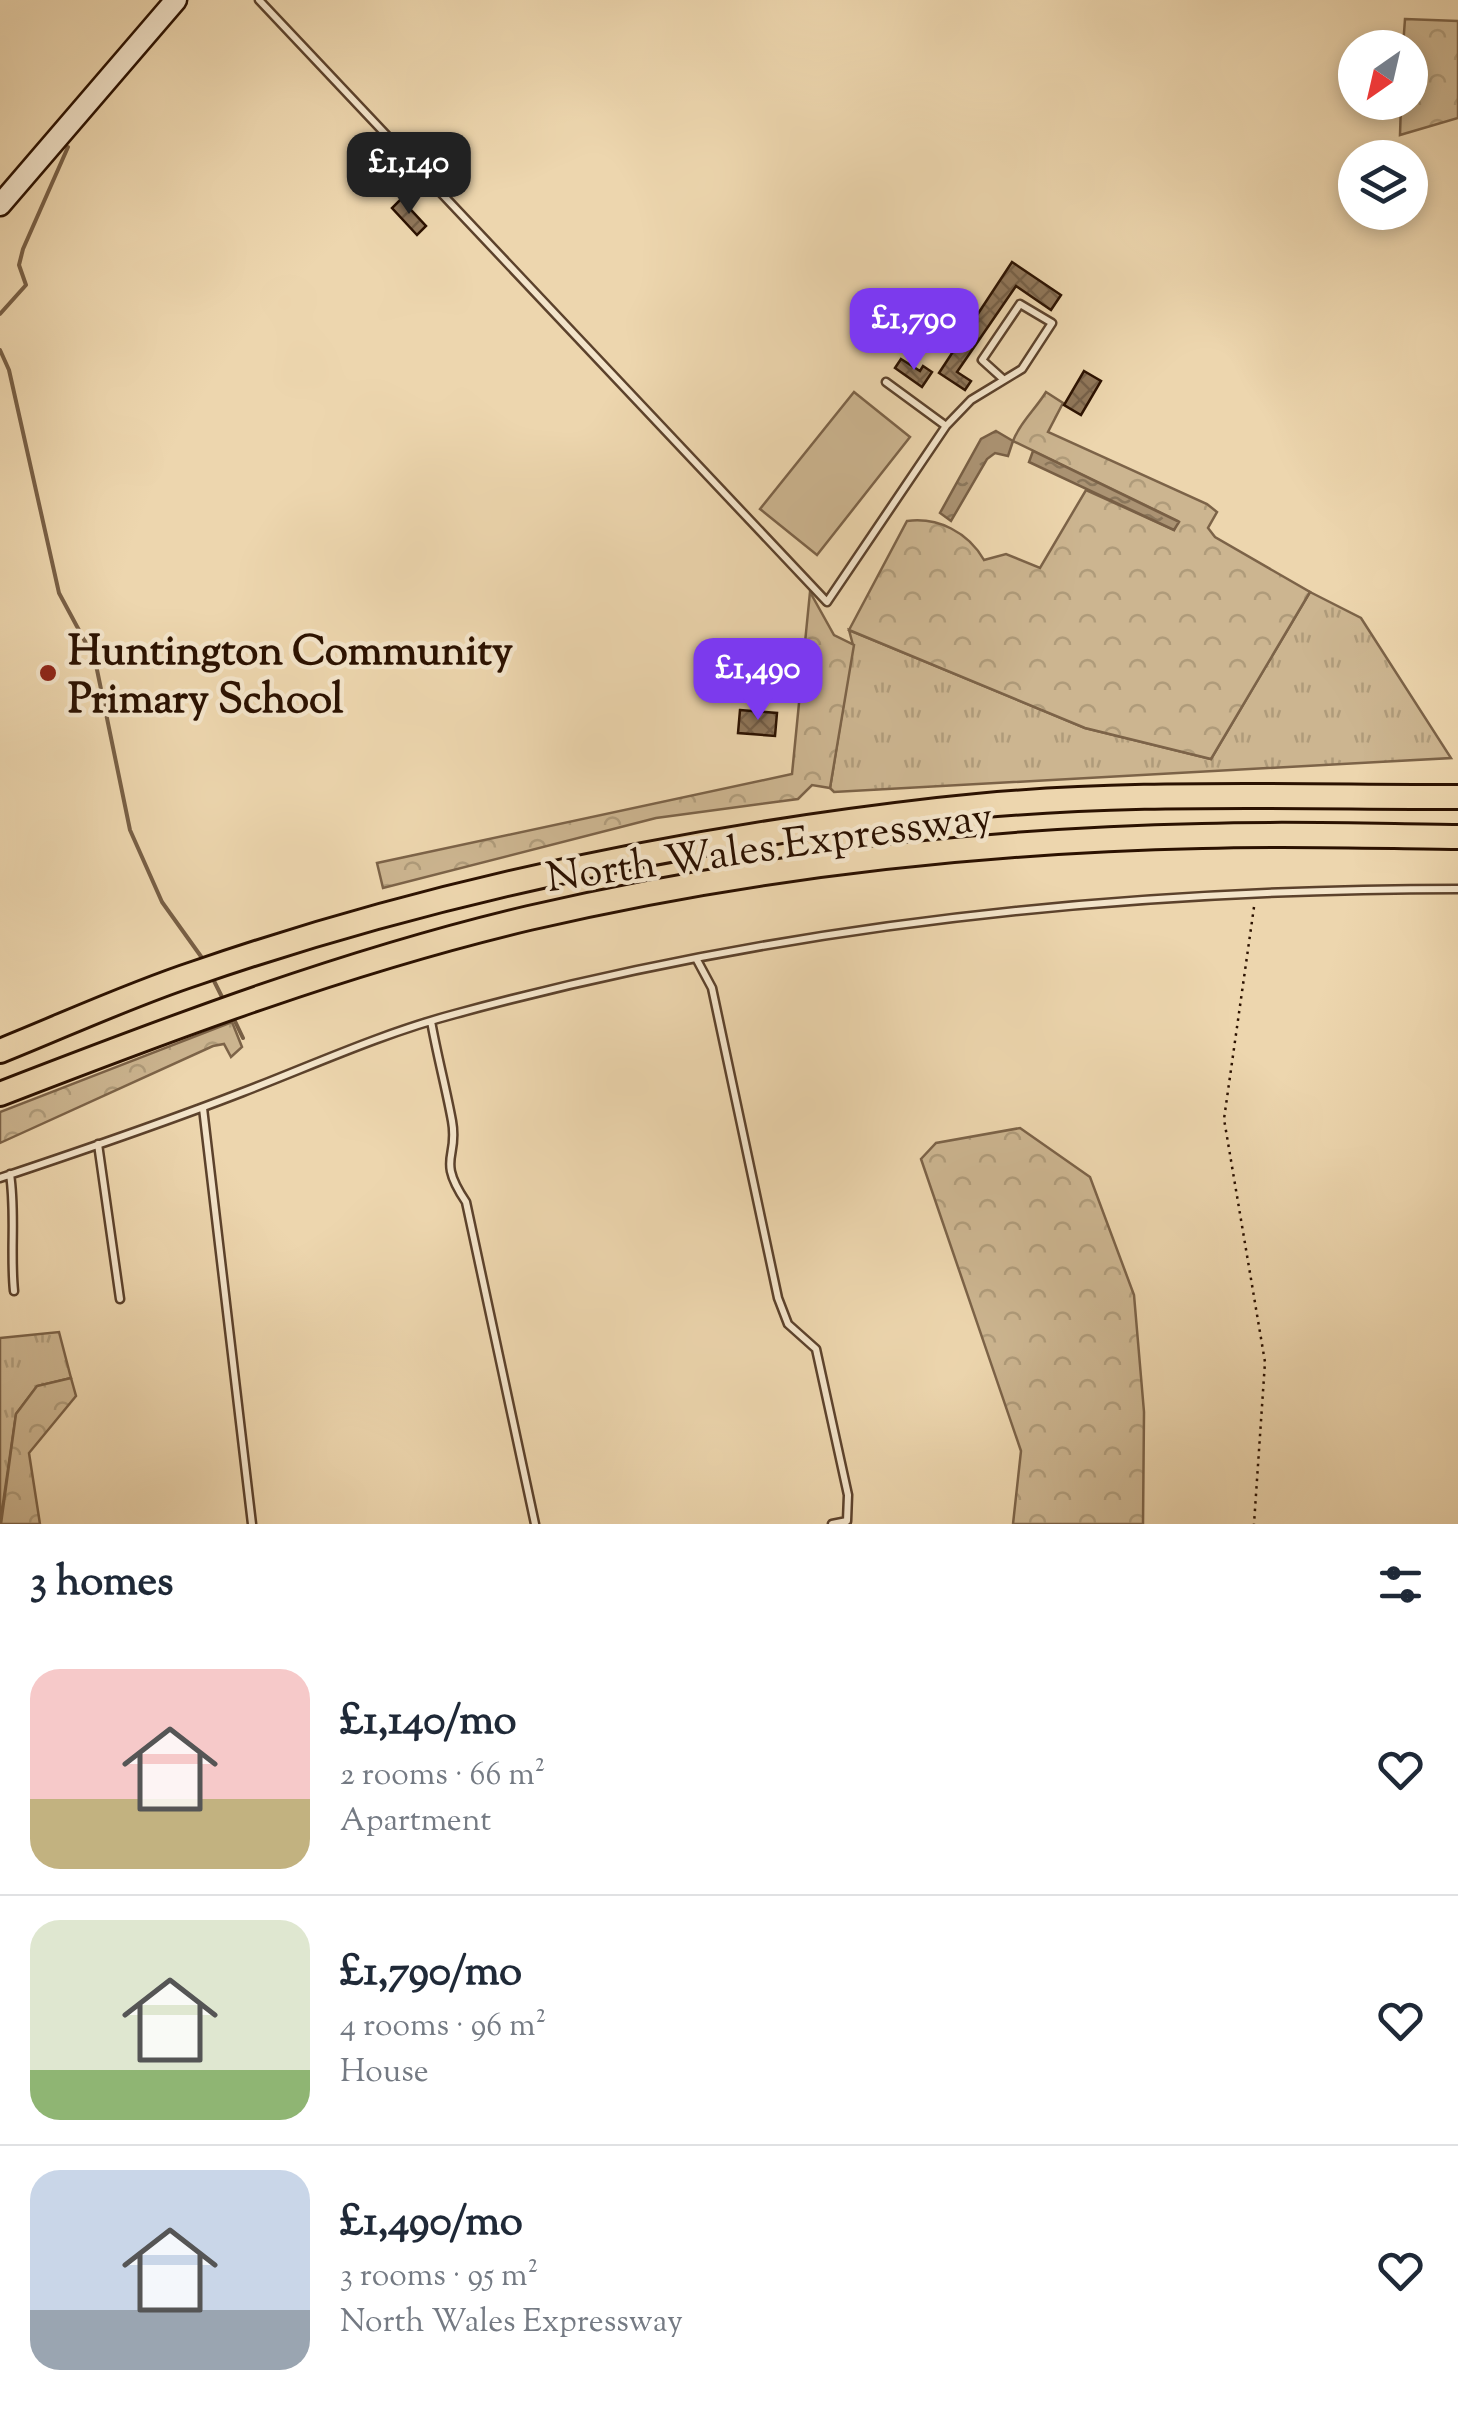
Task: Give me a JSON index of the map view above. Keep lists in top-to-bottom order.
{
  "streets": {
    "highway": ["North Wales Expressway"]
  },
  "places": ["Huntington Community Primary School"],
  "north": "bottom left",
  "page": {
    "price": ["£1,140", "£1,790", "£1,490"],
    "heading": "3 homes",
    "list": [
      {
        "name": "£1,140/mo",
        "note": "2 rooms · 66 m² · Apartment"
      },
      {
        "name": "£1,790/mo",
        "note": "4 rooms · 96 m² · House"
      },
      {
        "name": "£1,490/mo",
        "note": "3 rooms · 95 m² · North Wales Expressway"
      }
    ]
  }
}
